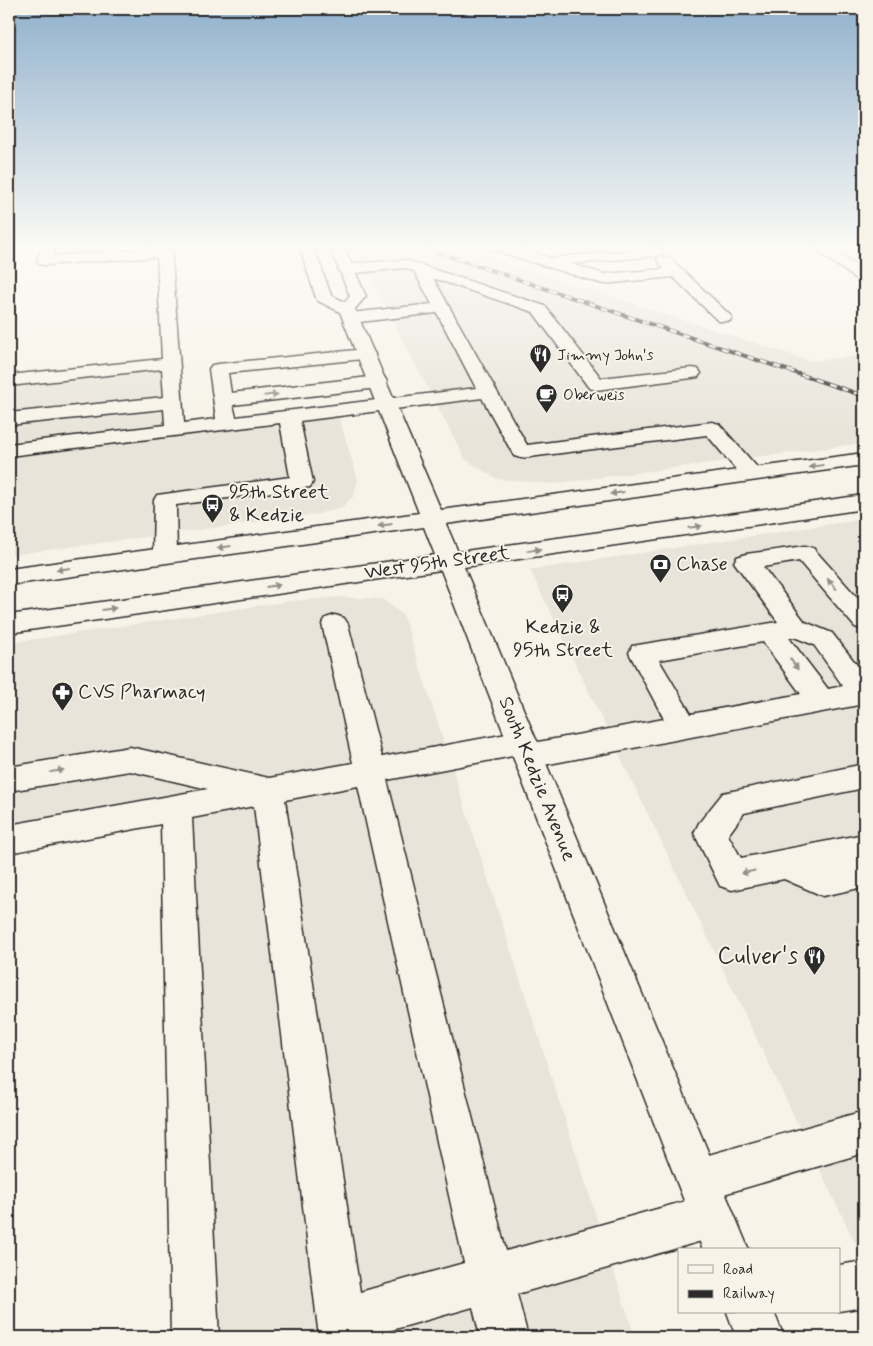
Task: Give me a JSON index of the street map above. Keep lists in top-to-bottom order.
{
  "streets": {
    "main road": ["West 95th Street", "South Kedzie Avenue"]
  },
  "crossings": [
    ["West 95th Street", "South Kedzie Avenue"]
  ],
  "places": {
    "restaurant": ["Jimmy John's", "Culver's"],
    "cafe": ["Oberweis"],
    "bus stop": ["95th Street & Kedzie", "Kedzie & 95th Street"],
    "bank": ["Chase"],
    "pharmacy": ["CVS Pharmacy"]
  },
  "legend": ["Road", "Railway"]
}
